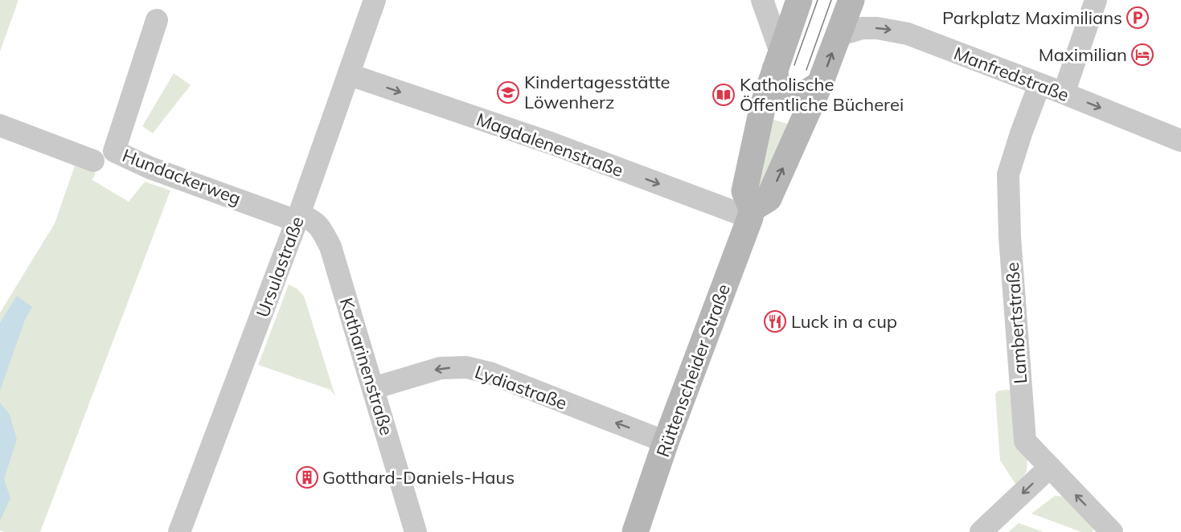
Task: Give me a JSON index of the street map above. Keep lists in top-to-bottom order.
{
  "streets": {
    "street": [
      "Manfredstraße",
      "Magdalenenstraße",
      "Hundackerweg",
      "Ursulastraße",
      "Lambertstraße",
      "Katharinenstraße",
      "Rüttenscheider Straße",
      "Lydiastraße"
    ]
  },
  "crossings": [
    ["Manfredstraße", "Lambertstraße"],
    ["Magdalenenstraße", "Ursulastraße"],
    ["Magdalenenstraße", "Rüttenscheider Straße"],
    ["Hundackerweg", "Ursulastraße"],
    ["Hundackerweg", "Katharinenstraße"],
    ["Ursulastraße", "Katharinenstraße"],
    ["Katharinenstraße", "Lydiastraße"],
    ["Rüttenscheider Straße", "Lydiastraße"]
  ],
  "one_way": ["Manfredstraße", "Magdalenenstraße", "Lydiastraße"],
  "places": {
    "parking": ["Parkplatz Maximilians"],
    "hotel": ["Maximilian"],
    "school or university": ["Kindertagesstätte Löwenherz"],
    "library": ["Katholische Öffentliche Bücherei"],
    "restaurant": ["Luck in a cup"],
    "building": ["Gotthard-Daniels-Haus"]
  }
}
